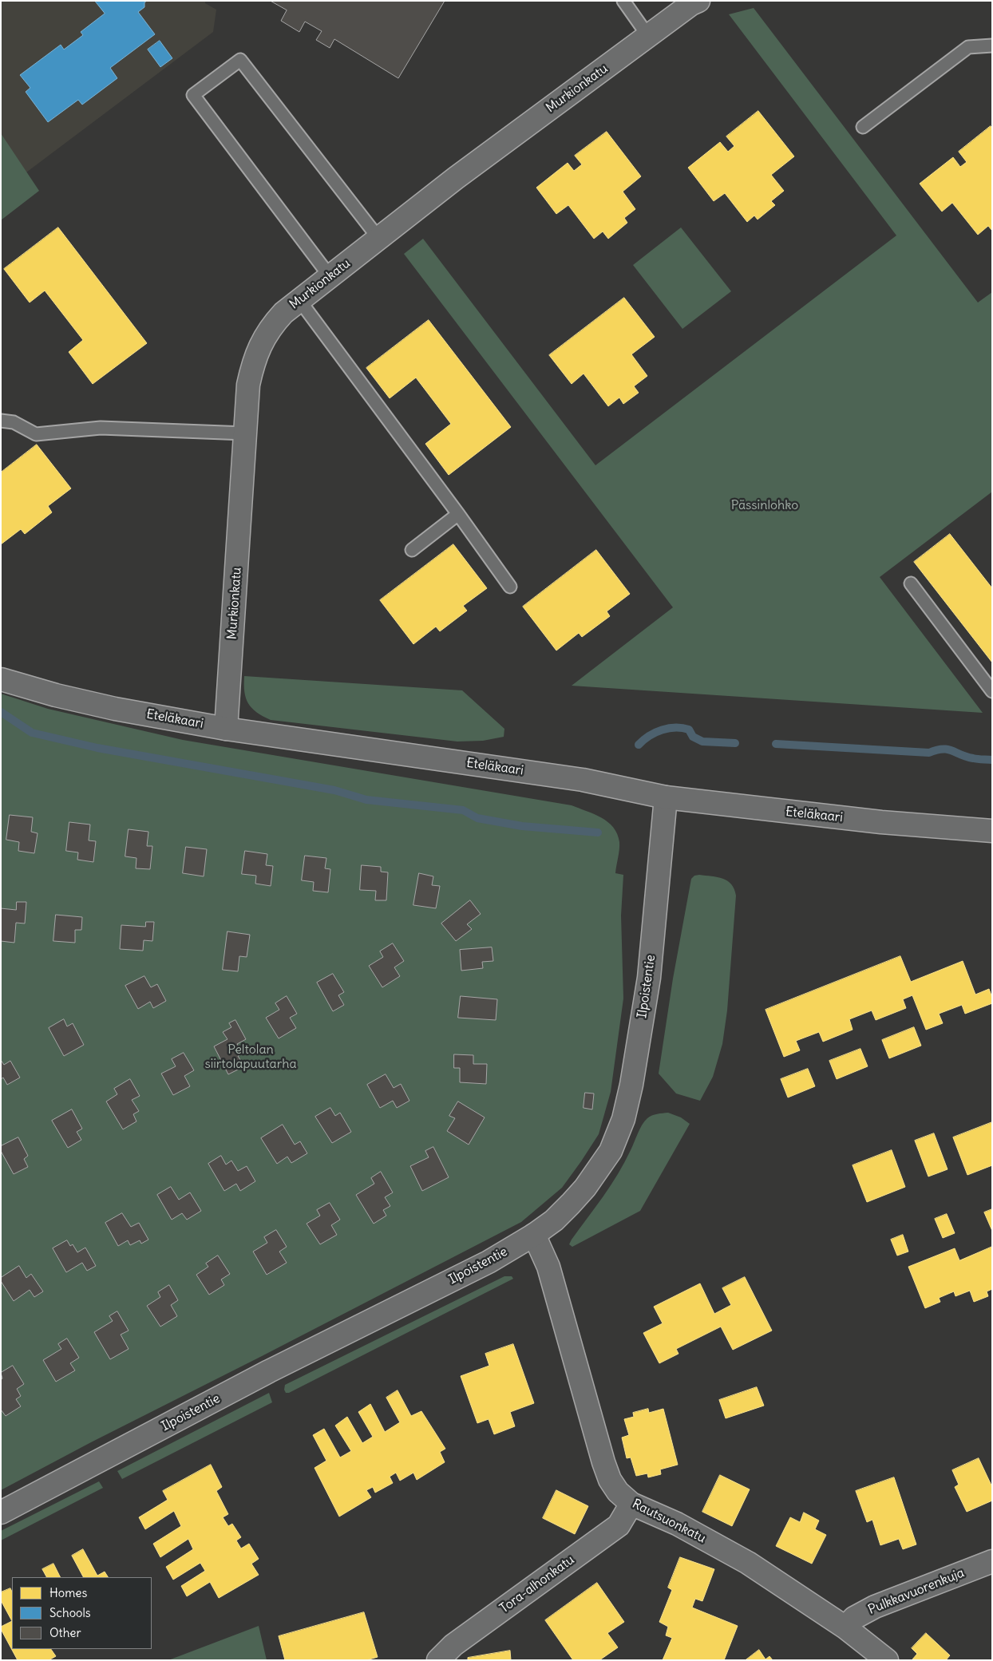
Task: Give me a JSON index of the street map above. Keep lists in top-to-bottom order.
{
  "streets": {
    "street": [
      "Murkionkatu",
      "Eteläkaari",
      "Ilpoistentie",
      "Rautsuonkatu",
      "Tora-alhonkatu",
      "Pulkkavuorenkuja"
    ]
  },
  "crossings": [
    ["Murkionkatu", "Eteläkaari"],
    ["Eteläkaari", "Ilpoistentie"],
    ["Ilpoistentie", "Rautsuonkatu"],
    ["Rautsuonkatu", "Tora-alhonkatu"],
    ["Rautsuonkatu", "Pulkkavuorenkuja"]
  ],
  "parks": ["Pässinlohko", "Peltolan siirtolapuutarha"],
  "legend": ["Homes", "Schools", "Other"]
}
